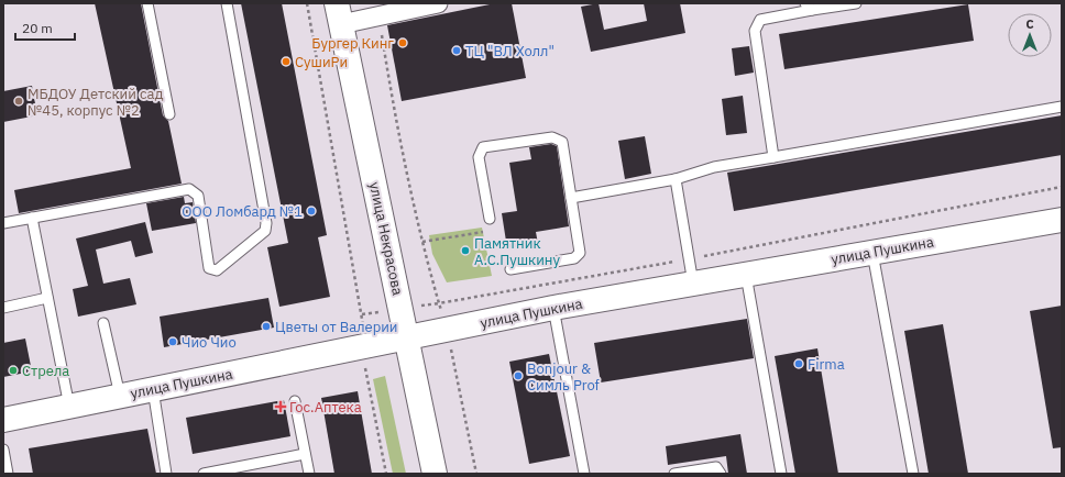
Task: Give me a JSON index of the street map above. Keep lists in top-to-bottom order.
{
  "streets": {
    "main road": ["улица Некрасова", "улица Пушкина"]
  },
  "crossings": [
    ["улица Некрасова", "улица Пушкина"]
  ],
  "places": {
    "other": [
      "Бургер Кинг",
      "ТЦ \"ВЛ Холл\"",
      "СушиРи",
      "МБДОУ Детский сад №45, корпус №2",
      "ООО Ломбард №1",
      "Памятник А.С.Пушкину",
      "Цветы от Валерии",
      "Чио Чио",
      "Firma",
      "Стрела",
      "Bonjour & Симль Prof"
    ],
    "health": ["Гос.Аптека"]
  },
  "scale_bar": "20 m",
  "north": "top"
}
